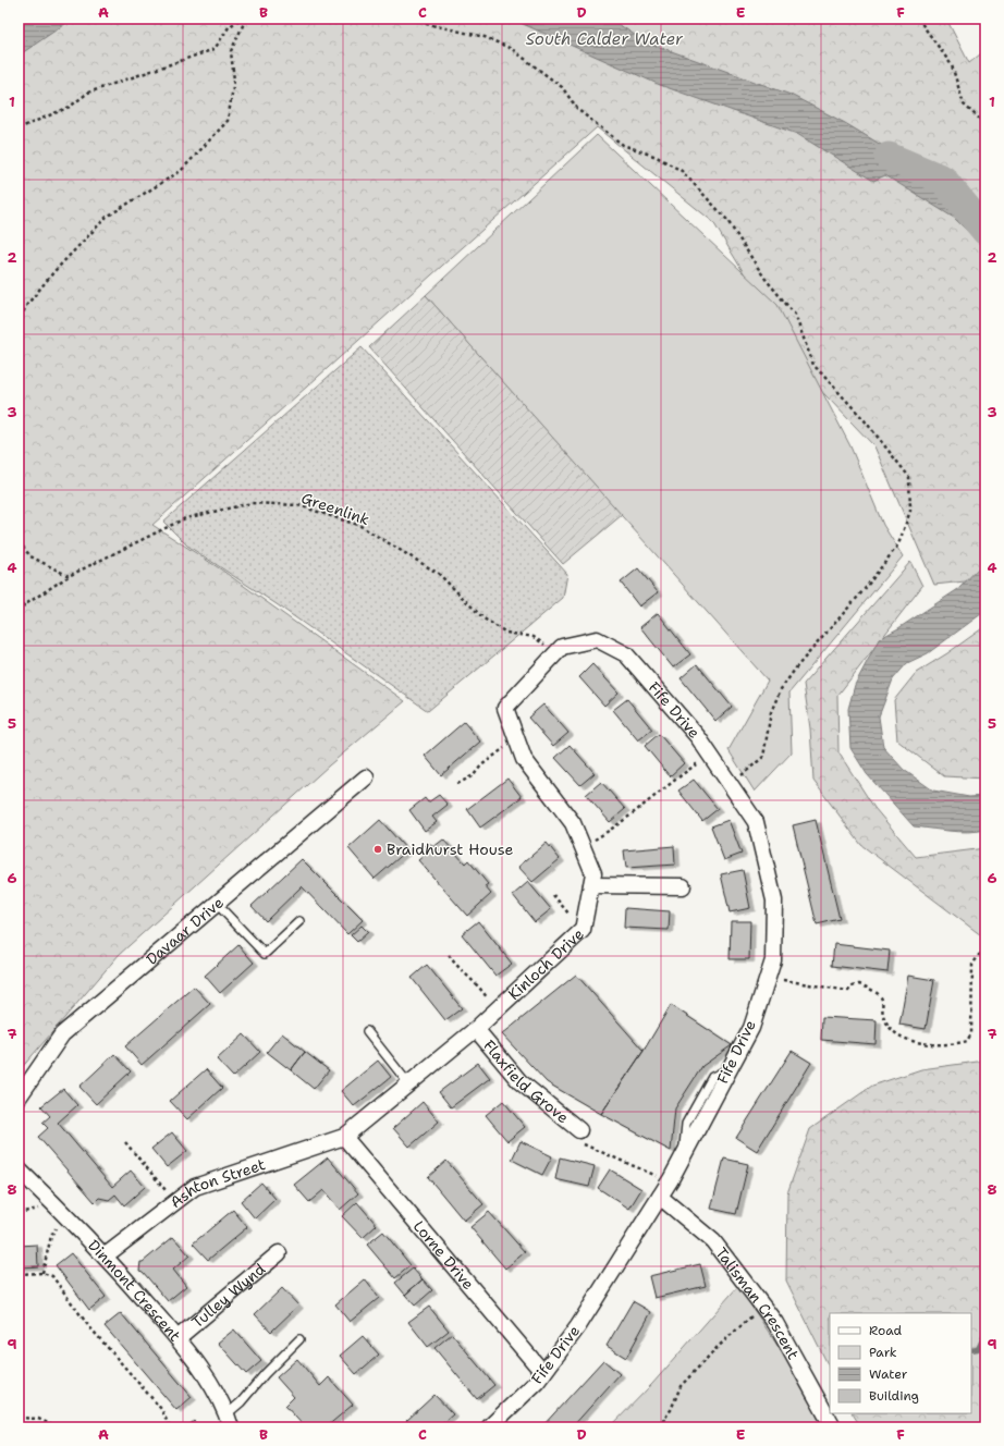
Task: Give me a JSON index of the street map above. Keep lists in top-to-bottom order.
{
  "streets": {
    "street": [
      "Fife Drive",
      "Davaar Drive",
      "Kinloch Drive",
      "Flaxfield Grove",
      "Ashton Street",
      "Lorne Drive",
      "Dinmont Crescent",
      "Tulley Wynd",
      "Talisman Crescent"
    ],
    "path": ["Greenlink"]
  },
  "crossings": [
    ["Greenlink", "Kinloch Drive"],
    ["Fife Drive", "Kinloch Drive"],
    ["Fife Drive", "Lorne Drive"],
    ["Fife Drive", "Talisman Crescent"],
    ["Kinloch Drive", "Flaxfield Grove"],
    ["Kinloch Drive", "Ashton Street"],
    ["Kinloch Drive", "Lorne Drive"],
    ["Ashton Street", "Lorne Drive"],
    ["Ashton Street", "Dinmont Crescent"],
    ["Dinmont Crescent", "Tulley Wynd"]
  ],
  "water": ["South Calder Water"],
  "places": ["Braidhurst House"],
  "legend": [
    "Road",
    "Park",
    "Water",
    "Building"
  ],
  "grid": {
    "columns": [
      "A",
      "B",
      "C",
      "D",
      "E",
      "F"
    ],
    "rows": [
      "1",
      "2",
      "3",
      "4",
      "5",
      "6",
      "7",
      "8",
      "9"
    ]
  }
}
